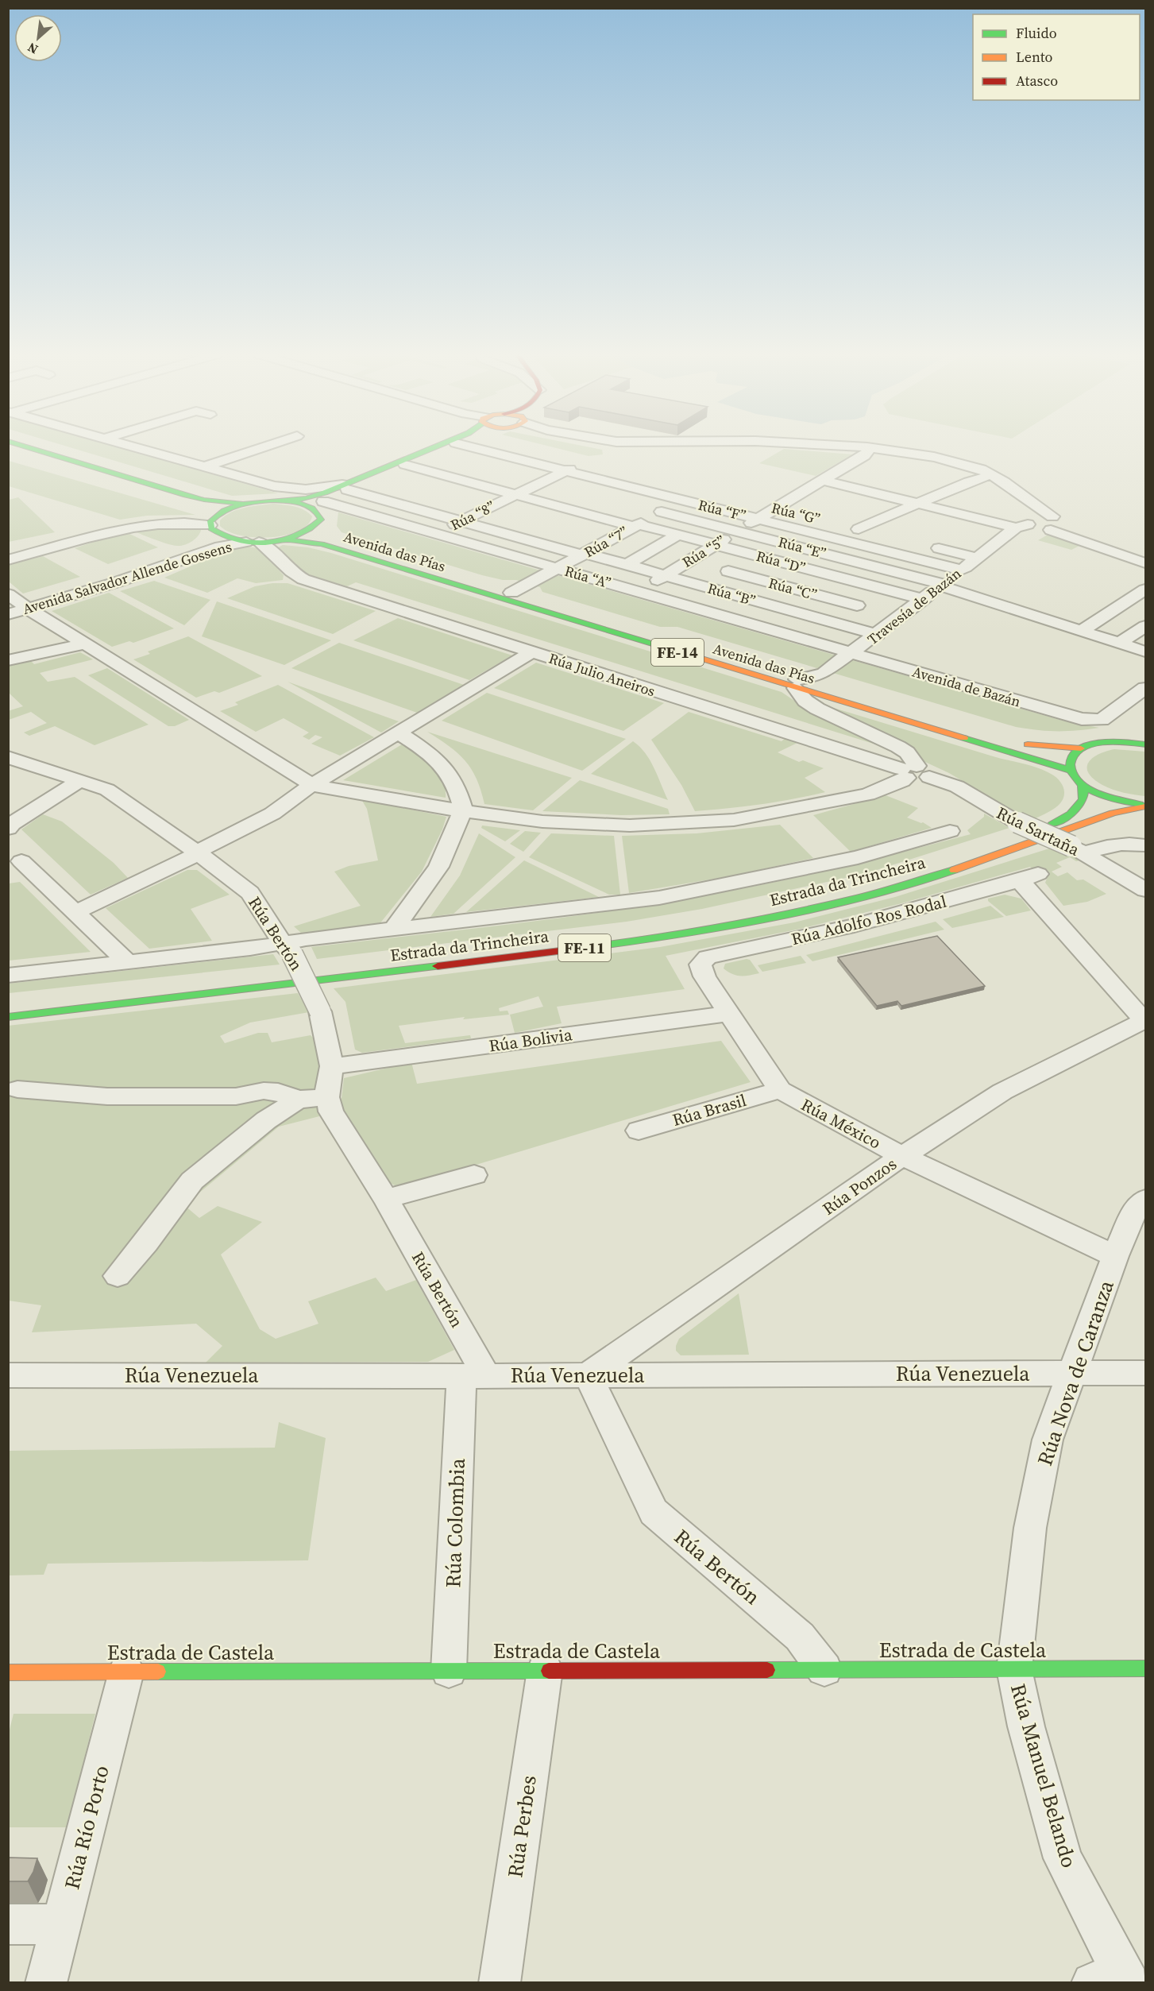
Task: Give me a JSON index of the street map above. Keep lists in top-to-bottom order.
{
  "streets": {
    "main road": [
      "Avenida das Pías",
      "FE-14",
      "Estrada da Trincheira",
      "FE-11",
      "Estrada de Castela"
    ],
    "street": [
      "Rúa “F”",
      "Rúa “G”",
      "Rúa “8”",
      "Rúa “7”",
      "Rúa “E”",
      "Rúa “5”",
      "Rúa “D”",
      "Rúa “A”",
      "Avenida Salvador Allende Gossens",
      "Rúa “C”",
      "Rúa “B”",
      "Travesía de Bazán",
      "Rúa Julio Aneiros",
      "Avenida de Bazán",
      "Rúa Sartaña",
      "Rúa Adolfo Ros Rodal",
      "Rúa Bertón",
      "Rúa Bolivia",
      "Rúa Brasil",
      "Rúa México",
      "Rúa Ponzos",
      "Rúa Nova de Caranza",
      "Rúa Venezuela",
      "Rúa Colombia",
      "Rúa Manuel Belando",
      "Rúa Perbes",
      "Rúa Río Porto"
    ]
  },
  "crossings": [
    ["Rúa “F”", "Rúa “8”"],
    ["Rúa “F”", "Rúa “7”"],
    ["Rúa “F”", "Rúa “5”"],
    ["Rúa “F”", "Travesía de Bazán"],
    ["Rúa “G”", "Rúa “5”"],
    ["Rúa “8”", "Rúa “D”"],
    ["Rúa “8”", "Rúa “A”"],
    ["Rúa “8”", "Rúa “B”"],
    ["Rúa “7”", "Rúa “E”"],
    ["Rúa “7”", "Avenida das Pías"],
    ["Rúa “7”", "Rúa “D”"],
    ["Rúa “7”", "Rúa “A”"],
    ["Rúa “7”", "Rúa “B”"],
    ["Rúa “E”", "Rúa “5”"],
    ["Rúa “E”", "Travesía de Bazán"],
    ["Avenida das Pías", "Travesía de Bazán"],
    ["Rúa “5”", "Rúa “D”"],
    ["Rúa “5”", "Rúa “A”"],
    ["Rúa “5”", "Rúa “B”"],
    ["Rúa “D”", "Travesía de Bazán"],
    ["Rúa “A”", "Travesía de Bazán"],
    ["Rúa “A”", "Avenida de Bazán"],
    ["Avenida Salvador Allende Gossens", "Rúa Julio Aneiros"],
    ["Rúa “B”", "Travesía de Bazán"],
    ["Travesía de Bazán", "Avenida de Bazán"],
    ["Rúa Julio Aneiros", "Rúa Sartaña"],
    ["Rúa Adolfo Ros Rodal", "Rúa México"],
    ["Rúa Adolfo Ros Rodal", "Rúa Ponzos"],
    ["Rúa Bertón", "Rúa Bolivia"],
    ["Rúa Bertón", "Rúa Ponzos"],
    ["Rúa Bertón", "Rúa Venezuela"],
    ["Rúa Bertón", "Rúa Colombia"],
    ["Rúa Bertón", "Estrada de Castela"],
    ["Rúa Bolivia", "Rúa México"],
    ["Rúa Brasil", "Rúa México"],
    ["Rúa México", "Rúa Ponzos"],
    ["Rúa México", "Rúa Nova de Caranza"],
    ["Rúa Ponzos", "Rúa Venezuela"],
    ["Rúa Nova de Caranza", "Rúa Venezuela"],
    ["Rúa Nova de Caranza", "Estrada de Castela"],
    ["Rúa Nova de Caranza", "Rúa Manuel Belando"],
    ["Rúa Venezuela", "Rúa Colombia"],
    ["Rúa Colombia", "Estrada de Castela"],
    ["Estrada de Castela", "Rúa Manuel Belando"],
    ["Estrada de Castela", "Rúa Perbes"],
    ["Estrada de Castela", "Rúa Río Porto"]
  ],
  "legend": ["Fluido", "Lento", "Atasco"],
  "north": "bottom left"
}
